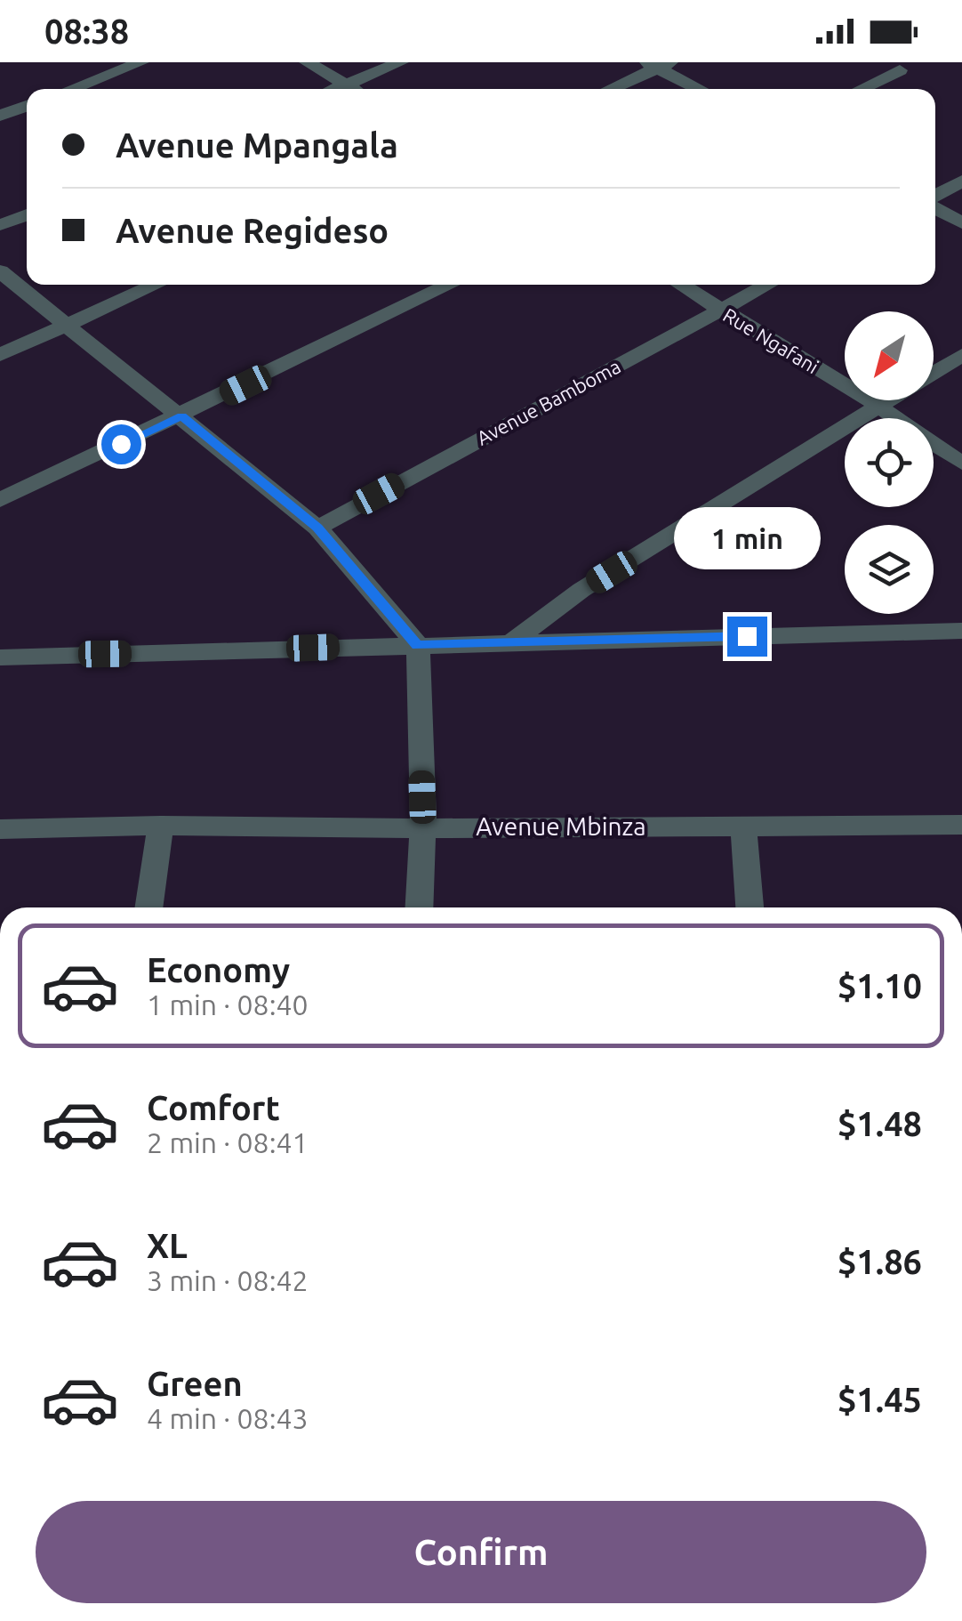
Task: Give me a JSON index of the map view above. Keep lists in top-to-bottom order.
{
  "streets": {
    "street": ["Rue Ngafani", "Avenue Bamboma", "Avenue Mbinza"]
  },
  "crossings": [
    ["Rue Ngafani", "Avenue Bamboma"]
  ],
  "north": "bottom left",
  "page": {
    "status": "08:38",
    "banner": ["Avenue Mpangala", "Avenue Regideso"],
    "bubble": "1 min",
    "list": [
      {
        "name": "Economy",
        "note": "1 min · 08:40",
        "value": "$1.10"
      },
      {
        "name": "Comfort",
        "note": "2 min · 08:41",
        "value": "$1.48"
      },
      {
        "name": "XL",
        "note": "3 min · 08:42",
        "value": "$1.86"
      },
      {
        "name": "Green",
        "note": "4 min · 08:43",
        "value": "$1.45"
      }
    ],
    "buttons": "Confirm"
  }
}
